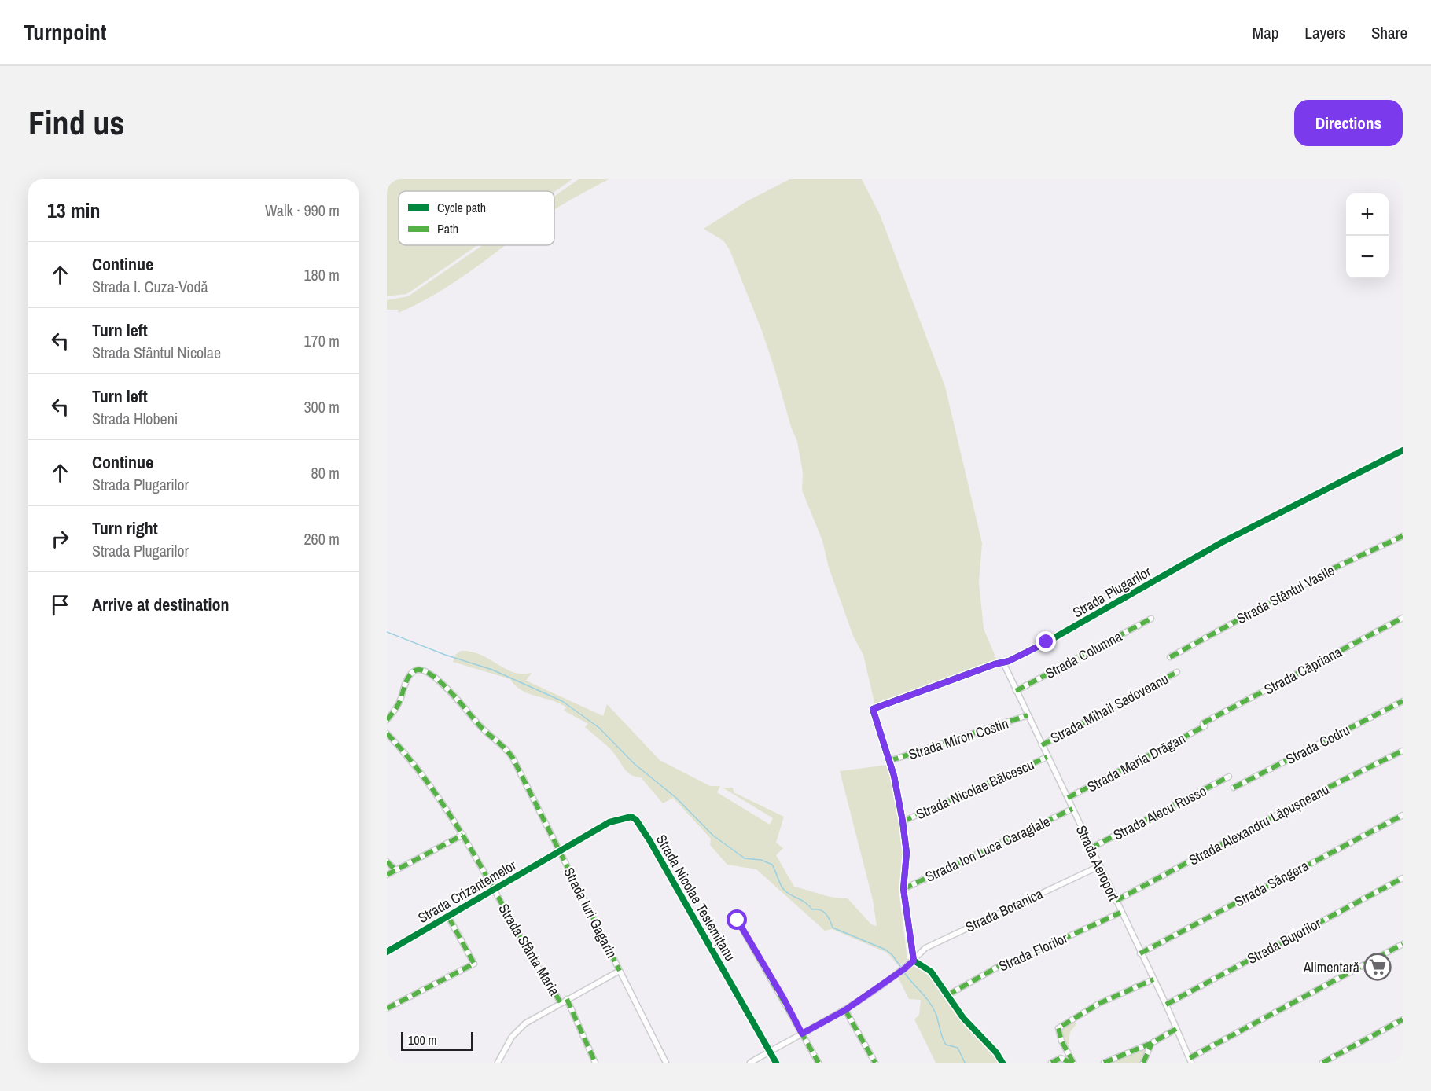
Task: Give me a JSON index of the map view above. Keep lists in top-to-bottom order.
{
  "streets": {
    "street": [
      "Strada Plugarilor",
      "Strada Sfântul Vasile",
      "Strada Columna",
      "Strada Căpriana",
      "Strada Mihail Sadoveanu",
      "Strada Miron Costin",
      "Strada Codru",
      "Strada Maria Drăgan",
      "Strada Nicolae Bălcescu",
      "Strada Alecu Russo",
      "Strada Alexandru Lăpușneanu",
      "Strada Ion Luca Caragiale",
      "Strada Aeroport",
      "Strada Sângera",
      "Strada Crizantemelor",
      "Strada Nicolae Testemițanu",
      "Strada Botanica",
      "Strada Iuri Gagarin",
      "Strada Bujorilor",
      "Strada Sfânta Maria",
      "Strada Florilor"
    ]
  },
  "crossings": [
    ["Strada Plugarilor", "Strada Miron Costin"],
    ["Strada Plugarilor", "Strada Aeroport"],
    ["Strada Columna", "Strada Aeroport"],
    ["Strada Căpriana", "Strada Maria Drăgan"],
    ["Strada Mihail Sadoveanu", "Strada Aeroport"],
    ["Strada Miron Costin", "Strada Aeroport"],
    ["Strada Maria Drăgan", "Strada Aeroport"],
    ["Strada Nicolae Bălcescu", "Strada Aeroport"],
    ["Strada Alecu Russo", "Strada Aeroport"],
    ["Strada Alexandru Lăpușneanu", "Strada Aeroport"],
    ["Strada Ion Luca Caragiale", "Strada Aeroport"],
    ["Strada Aeroport", "Strada Sângera"],
    ["Strada Aeroport", "Strada Botanica"],
    ["Strada Aeroport", "Strada Bujorilor"],
    ["Strada Aeroport", "Strada Florilor"],
    ["Strada Crizantemelor", "Strada Nicolae Testemițanu"],
    ["Strada Crizantemelor", "Strada Iuri Gagarin"],
    ["Strada Crizantemelor", "Strada Sfânta Maria"],
    ["Strada Nicolae Testemițanu", "Strada Botanica"],
    ["Strada Nicolae Testemițanu", "Strada Iuri Gagarin"]
  ],
  "places": {
    "supermarket": ["Alimentară"]
  },
  "legend": ["Cycle path", "Path"],
  "scale_bar": "100 m",
  "page": {
    "header": "Turnpoint",
    "nav": ["Map", "Layers", "Share"],
    "buttons": "Directions",
    "title": "Find us",
    "heading": ["13 min", "Walk · 990 m"],
    "map_buttons": ["+", "−"],
    "list": [
      ["Continue", "Strada I. Cuza-Vodă", "180 m"],
      ["Turn left", "Strada Sfântul Nicolae", "170 m"],
      ["Turn left", "Strada Hlobeni", "300 m"],
      ["Continue", "Strada Plugarilor", "80 m"],
      ["Turn right", "Strada Plugarilor", "260 m"],
      "Arrive at destination"
    ],
    "scale": "100 m"
  }
}
